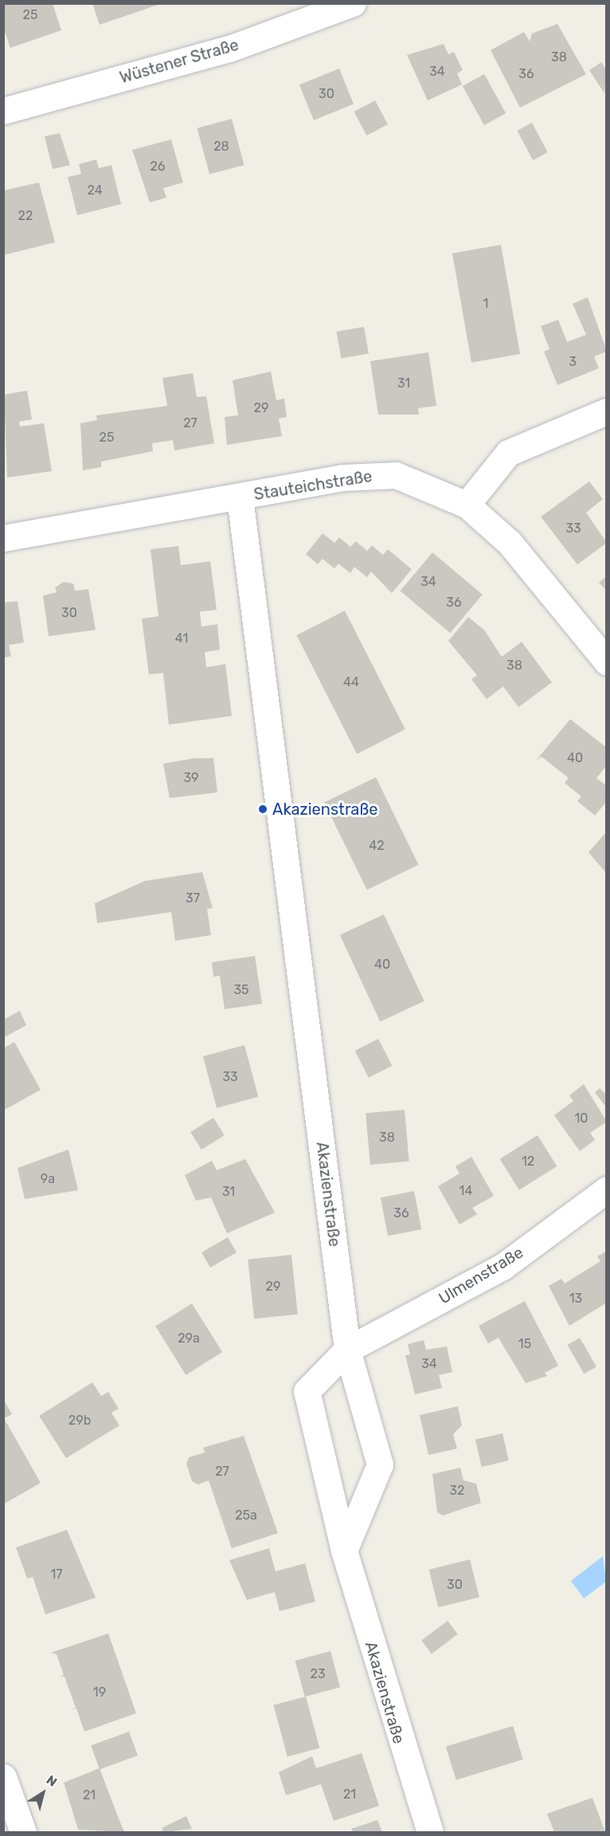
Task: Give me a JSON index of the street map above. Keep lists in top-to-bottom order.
{
  "streets": {
    "street": [
      "Wüstener Straße",
      "Stauteichstraße",
      "Akazienstraße",
      "Ulmenstraße"
    ]
  },
  "crossings": [
    ["Stauteichstraße", "Akazienstraße"],
    ["Akazienstraße", "Ulmenstraße"]
  ],
  "places": ["Akazienstraße"],
  "house_numbers": [
    "25",
    "38",
    "34",
    "36",
    "30",
    "28",
    "26",
    "24",
    "22",
    "1",
    "3",
    "31",
    "29",
    "27",
    "25",
    "33",
    "34",
    "36",
    "30",
    "41",
    "38",
    "44",
    "40",
    "39",
    "42",
    "37",
    "40",
    "35",
    "33",
    "10",
    "38",
    "12",
    "9a",
    "14",
    "31",
    "36",
    "29",
    "13",
    "29a",
    "15",
    "34",
    "29b",
    "27",
    "32",
    "25a",
    "17",
    "30",
    "23",
    "19",
    "21",
    "21"
  ],
  "north": "top right"
}
